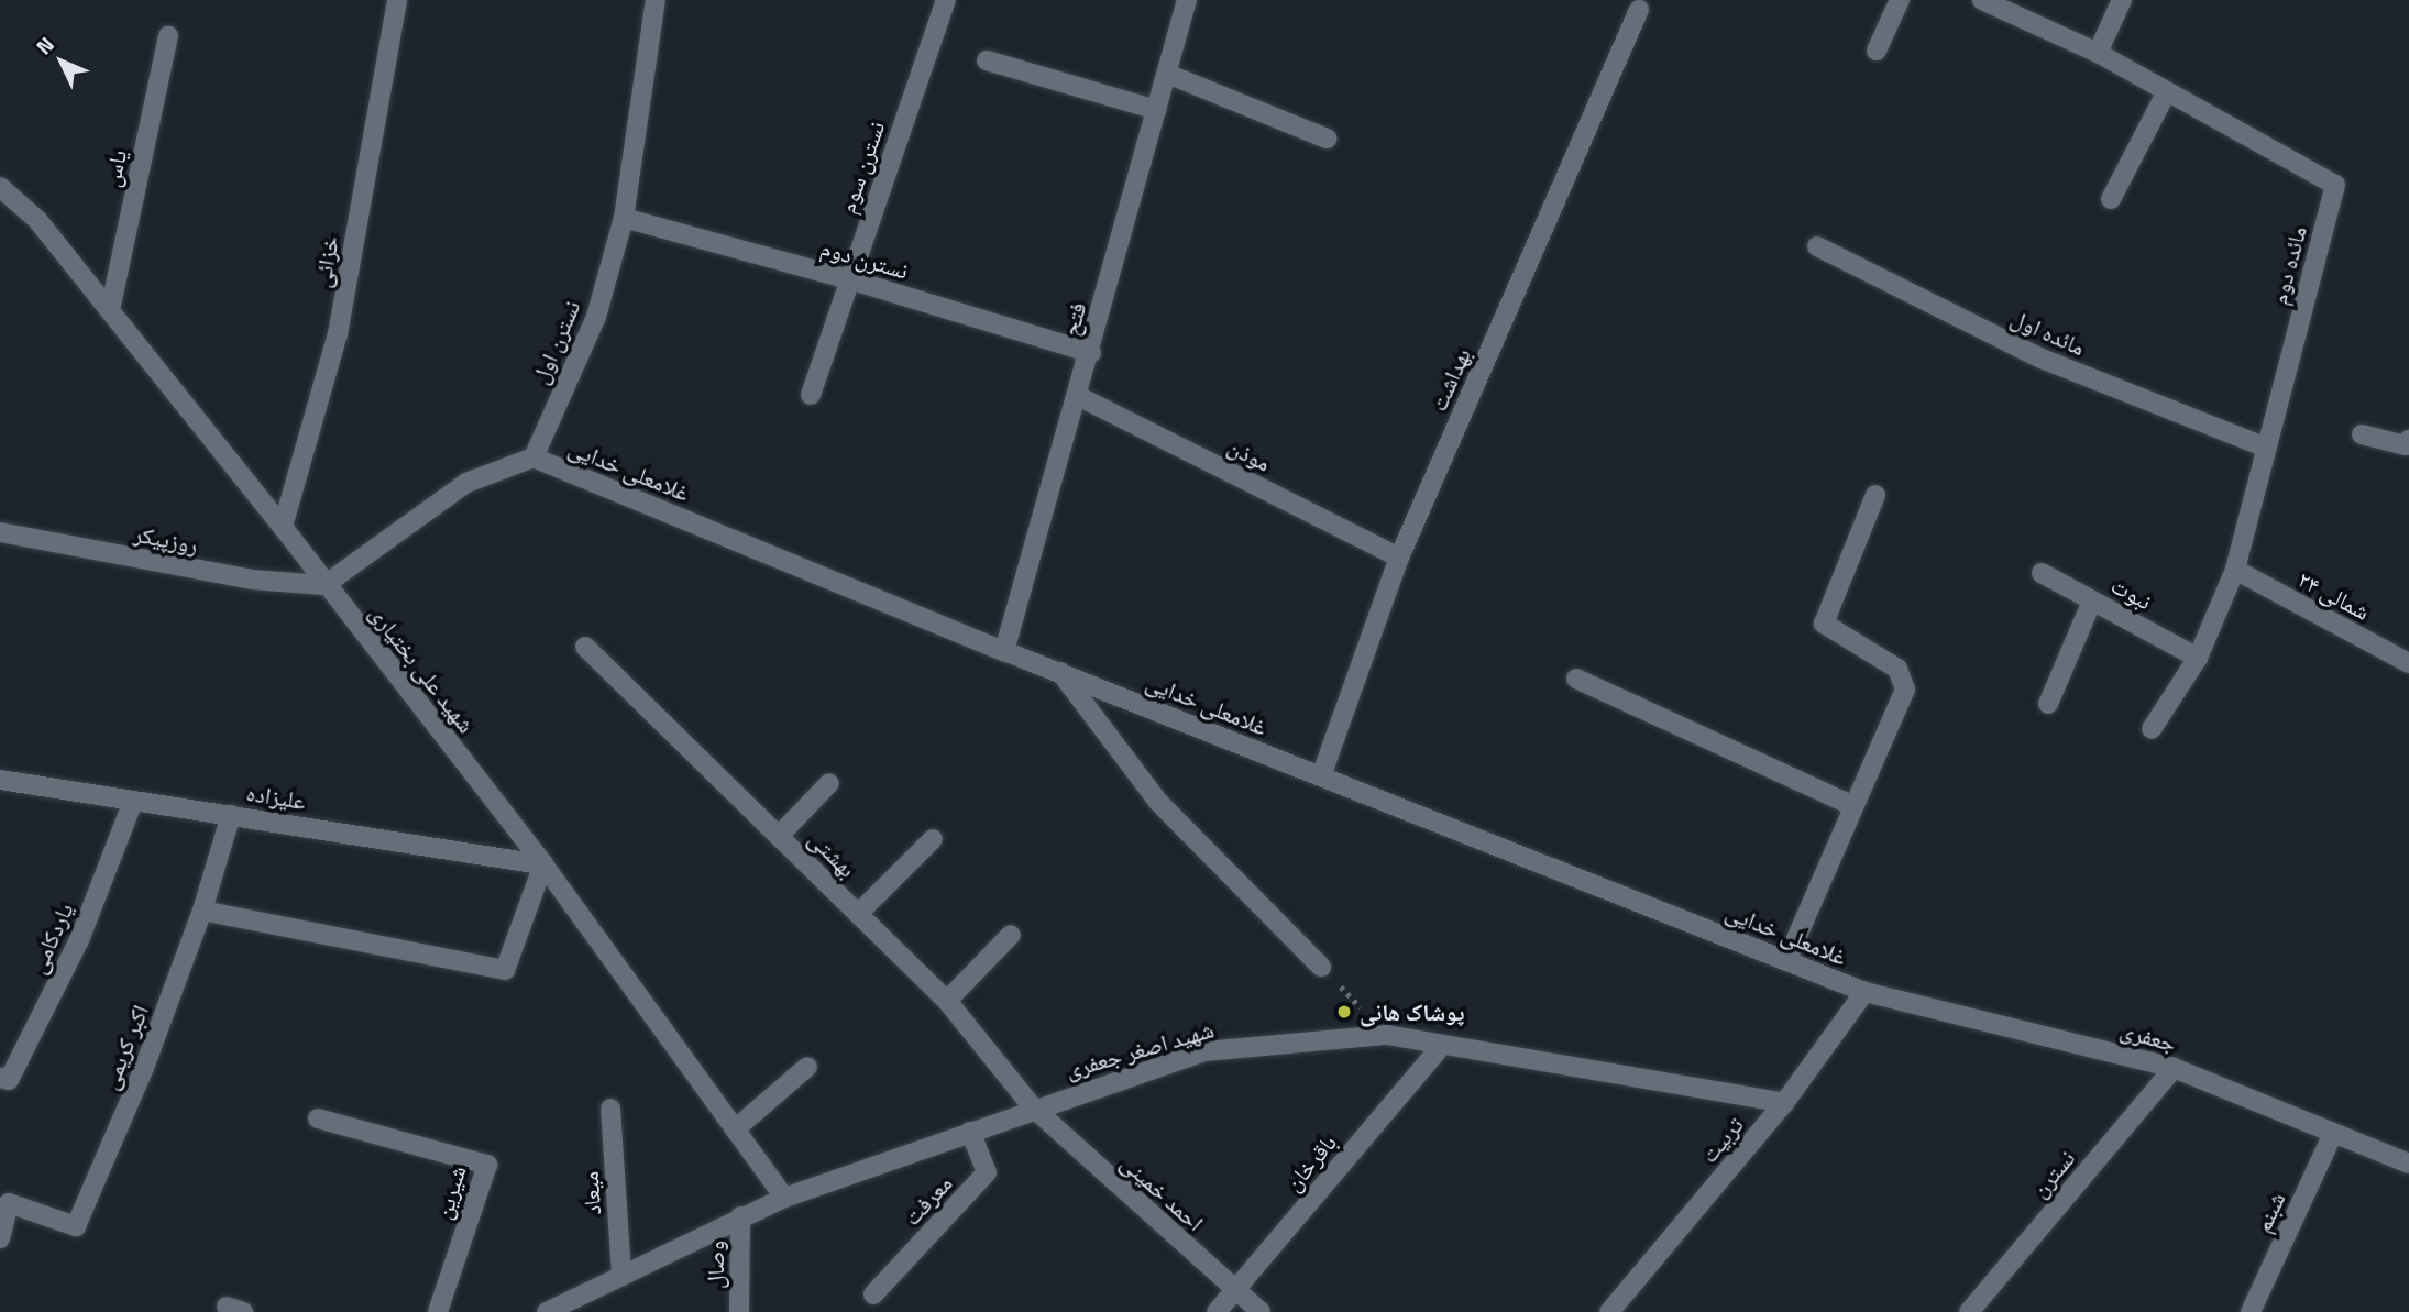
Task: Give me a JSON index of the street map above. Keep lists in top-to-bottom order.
{
  "streets": {
    "street": [
      "نسترن سوم",
      "یاس",
      "نسترن دوم",
      "خزائی",
      "مائده دوم",
      "فتح",
      "مائده اول",
      "نسترن اول",
      "بهداشت",
      "موذن",
      "غلامعلی خدایی",
      "روزپیکر",
      "نبوت",
      "۲۴ شمالی",
      "شهید علی بختیاری",
      "علیزاده",
      "بهشتی",
      "یاردکامی",
      "جعفری",
      "اکبر کریمی",
      "شهید اصغر جعفری",
      "تربیت",
      "باقرخان",
      "نسترن",
      "شیرین",
      "احمد خمینی",
      "میعاد",
      "معرفت",
      "شبنم",
      "وصال"
    ]
  },
  "crossings": [
    ["نسترن سوم", "نسترن دوم"],
    ["یاس", "شهید علی بختیاری"],
    ["نسترن دوم", "فتح"],
    ["نسترن دوم", "نسترن اول"],
    ["خزائی", "شهید علی بختیاری"],
    ["مائده دوم", "مائده اول"],
    ["مائده دوم", "نبوت"],
    ["مائده دوم", "۲۴ شمالی"],
    ["فتح", "موذن"],
    ["فتح", "غلامعلی خدایی"],
    ["نسترن اول", "غلامعلی خدایی"],
    ["بهداشت", "موذن"],
    ["بهداشت", "غلامعلی خدایی"],
    ["غلامعلی خدایی", "جعفری"],
    ["غلامعلی خدایی", "تربیت"],
    ["روزپیکر", "شهید علی بختیاری"],
    ["شهید علی بختیاری", "علیزاده"],
    ["شهید علی بختیاری", "شهید اصغر جعفری"],
    ["علیزاده", "یاردکامی"],
    ["علیزاده", "اکبر کریمی"],
    ["بهشتی", "شهید اصغر جعفری"],
    ["بهشتی", "احمد خمینی"],
    ["جعفری", "تربیت"],
    ["جعفری", "نسترن"],
    ["جعفری", "شبنم"],
    ["شهید اصغر جعفری", "تربیت"],
    ["شهید اصغر جعفری", "باقرخان"],
    ["شهید اصغر جعفری", "احمد خمینی"],
    ["شهید اصغر جعفری", "میعاد"],
    ["شهید اصغر جعفری", "معرفت"],
    ["شهید اصغر جعفری", "وصال"],
    ["باقرخان", "احمد خمینی"]
  ],
  "places": ["پوشاک هانی"],
  "north": "top left"
}
